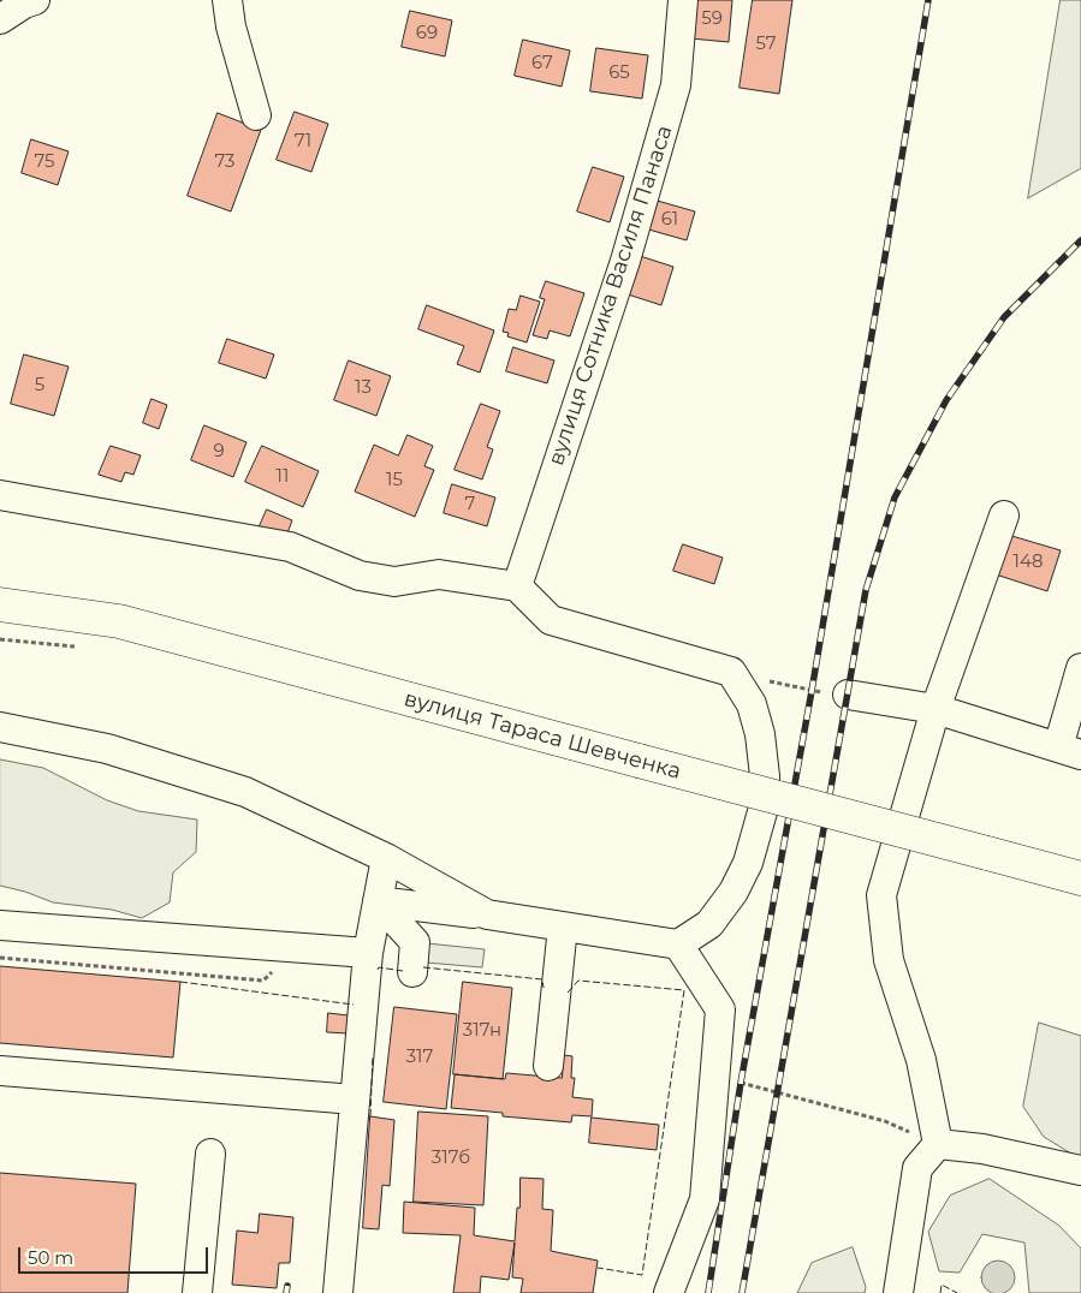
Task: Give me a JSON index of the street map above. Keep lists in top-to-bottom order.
{
  "streets": {
    "main road": ["вулиця Тараса Шевченка"],
    "street": ["вулиця Сотника Василя Панаса"]
  },
  "house_numbers": [
    "59",
    "69",
    "57",
    "67",
    "65",
    "71",
    "75",
    "73",
    "61",
    "5",
    "13",
    "9",
    "11",
    "15",
    "7",
    "148",
    "317н",
    "317",
    "317б"
  ],
  "scale_bar": "50 m"
}
